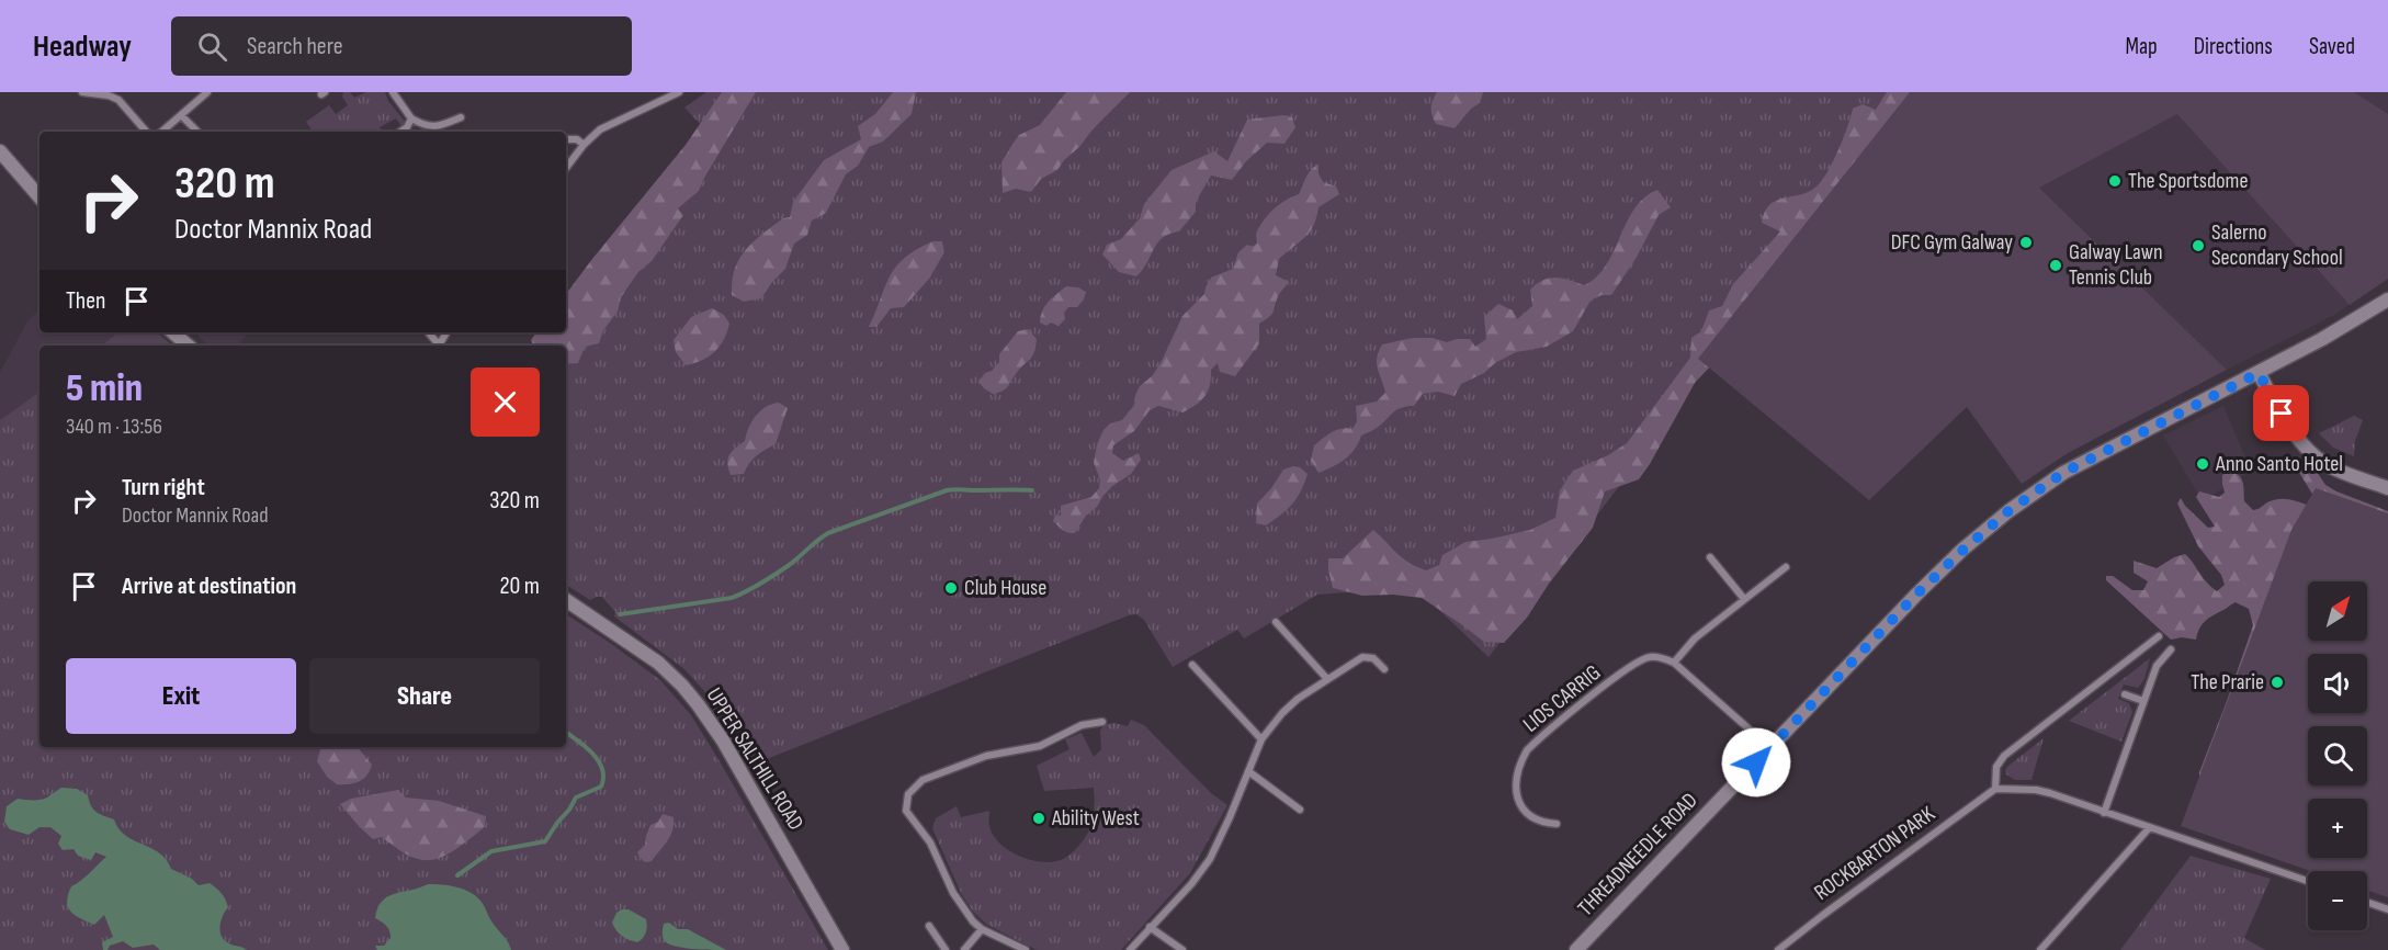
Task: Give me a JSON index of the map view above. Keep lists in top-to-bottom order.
{
  "streets": {
    "main road": ["UPPER SALTHILL ROAD", "THREADNEEDLE ROAD"],
    "street": ["LIOS CARRIG", "ROCKBARTON PARK"]
  },
  "places": [
    "The Sportsdome",
    "DFC Gym Galway",
    "Salerno Secondary School",
    "Galway Lawn Tennis Club",
    "Anno Santo Hotel",
    "Club House",
    "The Prarie",
    "Ability West"
  ],
  "north": "top right",
  "page": {
    "header": "Headway",
    "search": "Search here",
    "nav": ["Map", "Directions", "Saved"],
    "turn": ["320 m", "Doctor Mannix Road"],
    "then": "Then",
    "heading": ["5 min", "340 m · 13:56"],
    "list": [
      {
        "name": "Turn right",
        "note": "Doctor Mannix Road",
        "value": "320 m"
      },
      {
        "name": "Arrive at destination",
        "value": "20 m"
      }
    ],
    "map_buttons": ["+", "−"],
    "buttons": ["Exit", "Share"]
  }
}
